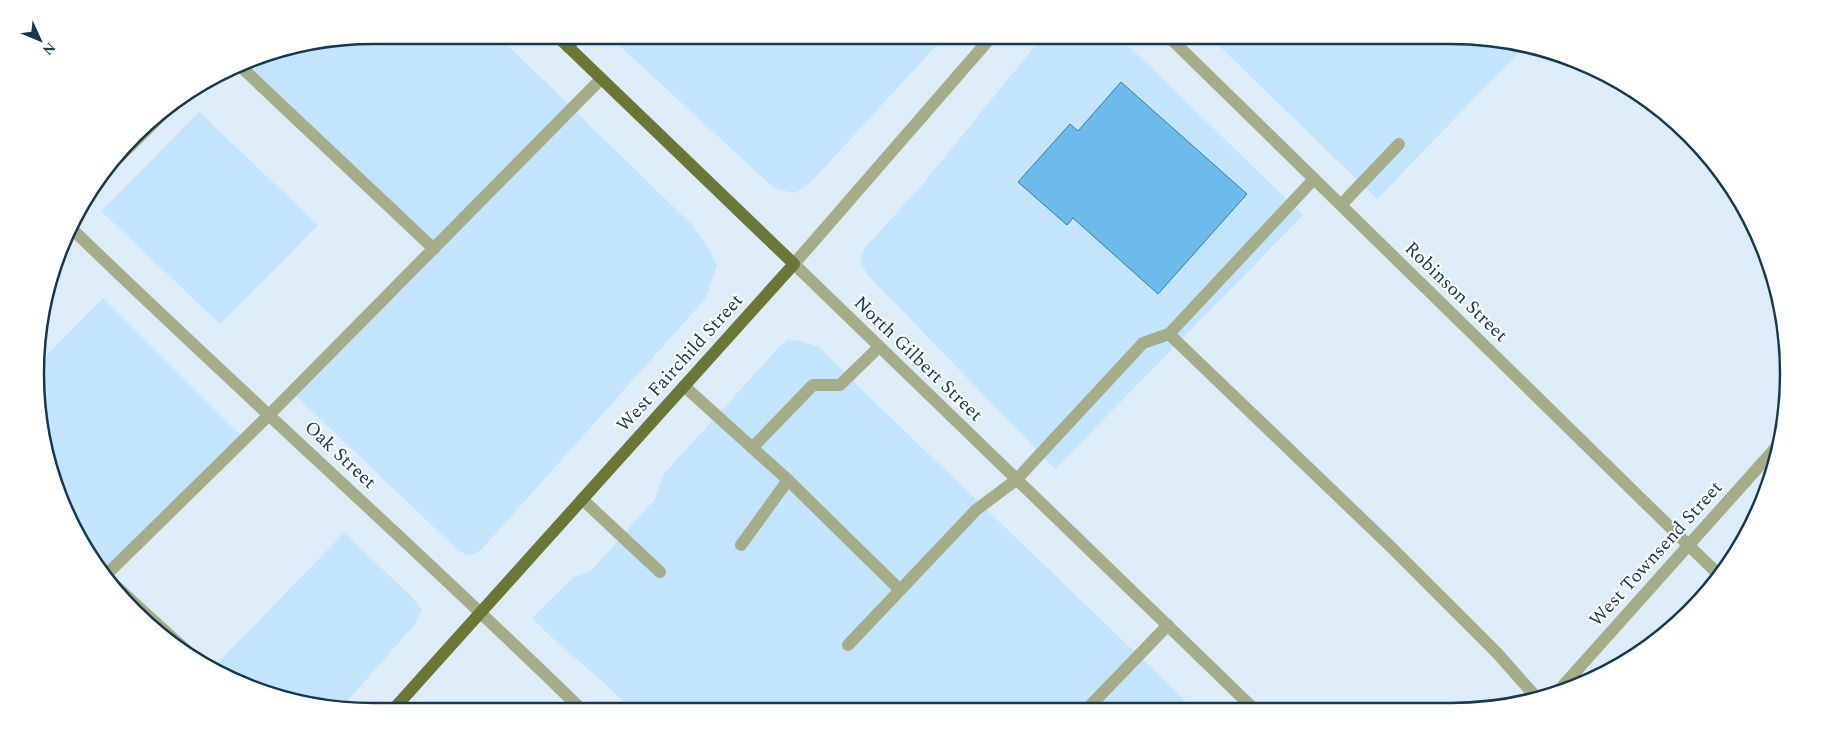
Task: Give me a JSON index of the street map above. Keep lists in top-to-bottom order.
{
  "streets": {
    "main road": ["North Gilbert Street", "West Fairchild Street"],
    "street": ["Robinson Street", "Oak Street", "West Townsend Street"]
  },
  "crossings": [
    ["Robinson Street", "West Townsend Street"],
    ["North Gilbert Street", "West Fairchild Street"],
    ["West Fairchild Street", "Oak Street"]
  ],
  "north": "bottom right"
}
